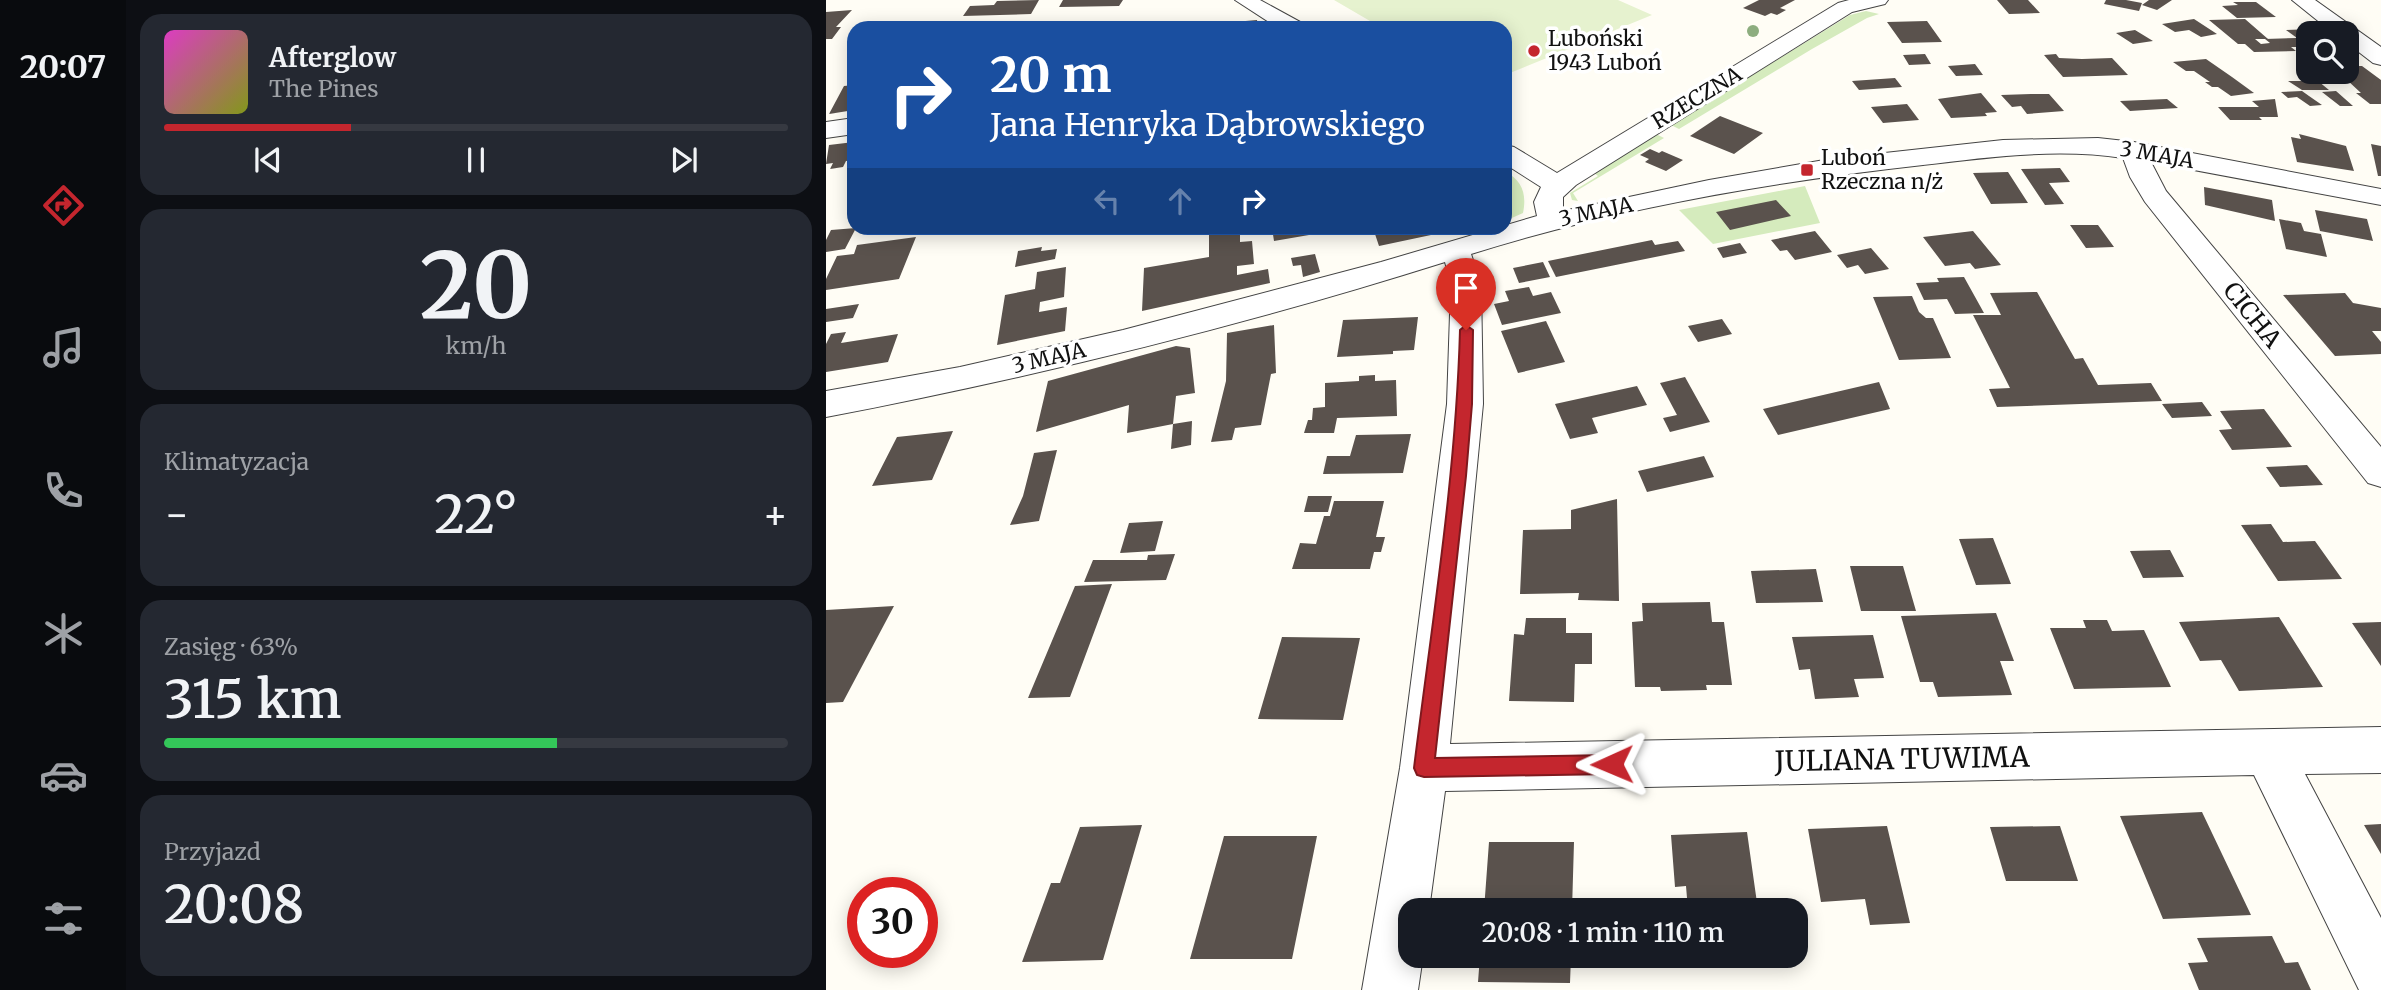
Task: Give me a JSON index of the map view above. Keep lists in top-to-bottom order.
{
  "streets": {
    "street": [
      "RZECZNA",
      "3 MAJA",
      "CICHA",
      "JULIANA TUWIMA"
    ]
  },
  "crossings": [
    ["3 MAJA", "CICHA"]
  ],
  "places": {
    "other": ["Luboński 1943 Luboń"],
    "transit": ["Luboń Rzeczna n/ż"]
  },
  "page": {
    "tabs": "20:07",
    "turn": ["20 m", "Jana Henryka Dąbrowskiego"],
    "song": ["Afterglow", "The Pines"],
    "tile": [
      ["20", "km/h"],
      "Klimatyzacja",
      ["Zasięg · 63%", "315 km"],
      ["Przyjazd", "20:08"]
    ],
    "heat": ["−", "22°", "+"],
    "limit": "30",
    "trip": "20:08 · 1 min · 110 m"
  }
}
